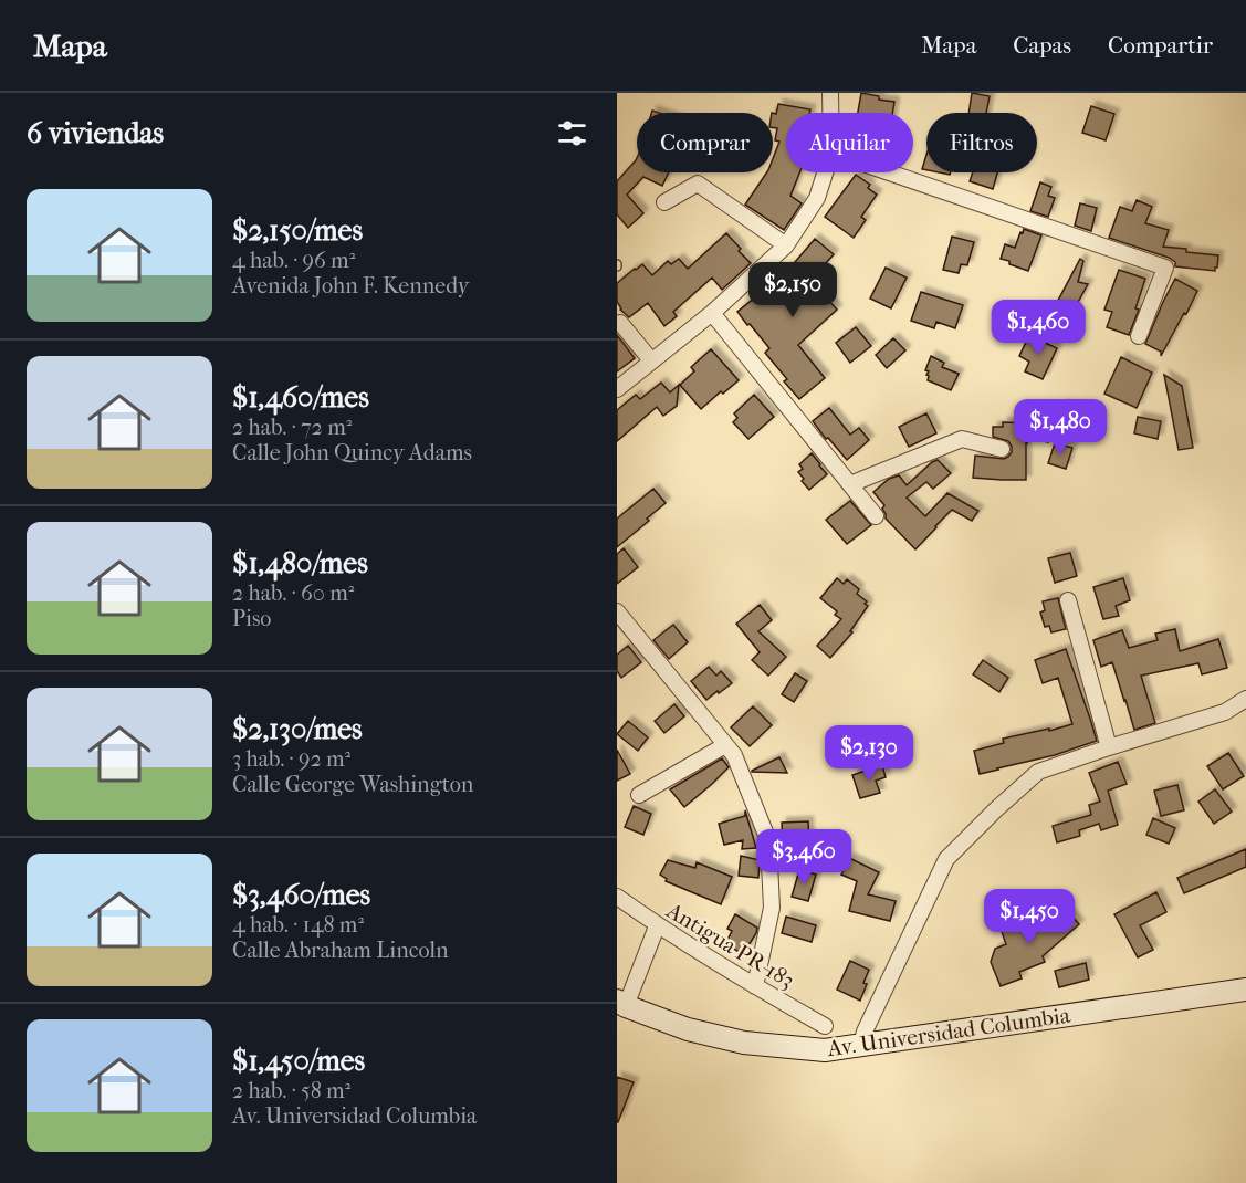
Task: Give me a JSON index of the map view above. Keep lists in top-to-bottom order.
{
  "streets": {
    "main road": ["Av. Universidad Columbia"],
    "street": ["Antigua PR-183"]
  },
  "page": {
    "header": "Mapa",
    "nav": ["Mapa", "Capas", "Compartir"],
    "heading": "6 viviendas",
    "chip": ["Comprar", "Alquilar", "Filtros"],
    "list": [
      {
        "name": "$2,150/mes",
        "note": "4 hab. · 96 m² · Avenida John F. Kennedy"
      },
      {
        "name": "$1,460/mes",
        "note": "2 hab. · 72 m² · Calle John Quincy Adams"
      },
      {
        "name": "$1,480/mes",
        "note": "2 hab. · 60 m² · Piso"
      },
      {
        "name": "$2,130/mes",
        "note": "3 hab. · 92 m² · Calle George Washington"
      },
      {
        "name": "$3,460/mes",
        "note": "4 hab. · 148 m² · Calle Abraham Lincoln"
      },
      {
        "name": "$1,450/mes",
        "note": "2 hab. · 58 m² · Av. Universidad Columbia"
      }
    ],
    "price": [
      "$2,150",
      "$1,460",
      "$1,480",
      "$2,130",
      "$3,460",
      "$1,450"
    ]
  }
}
